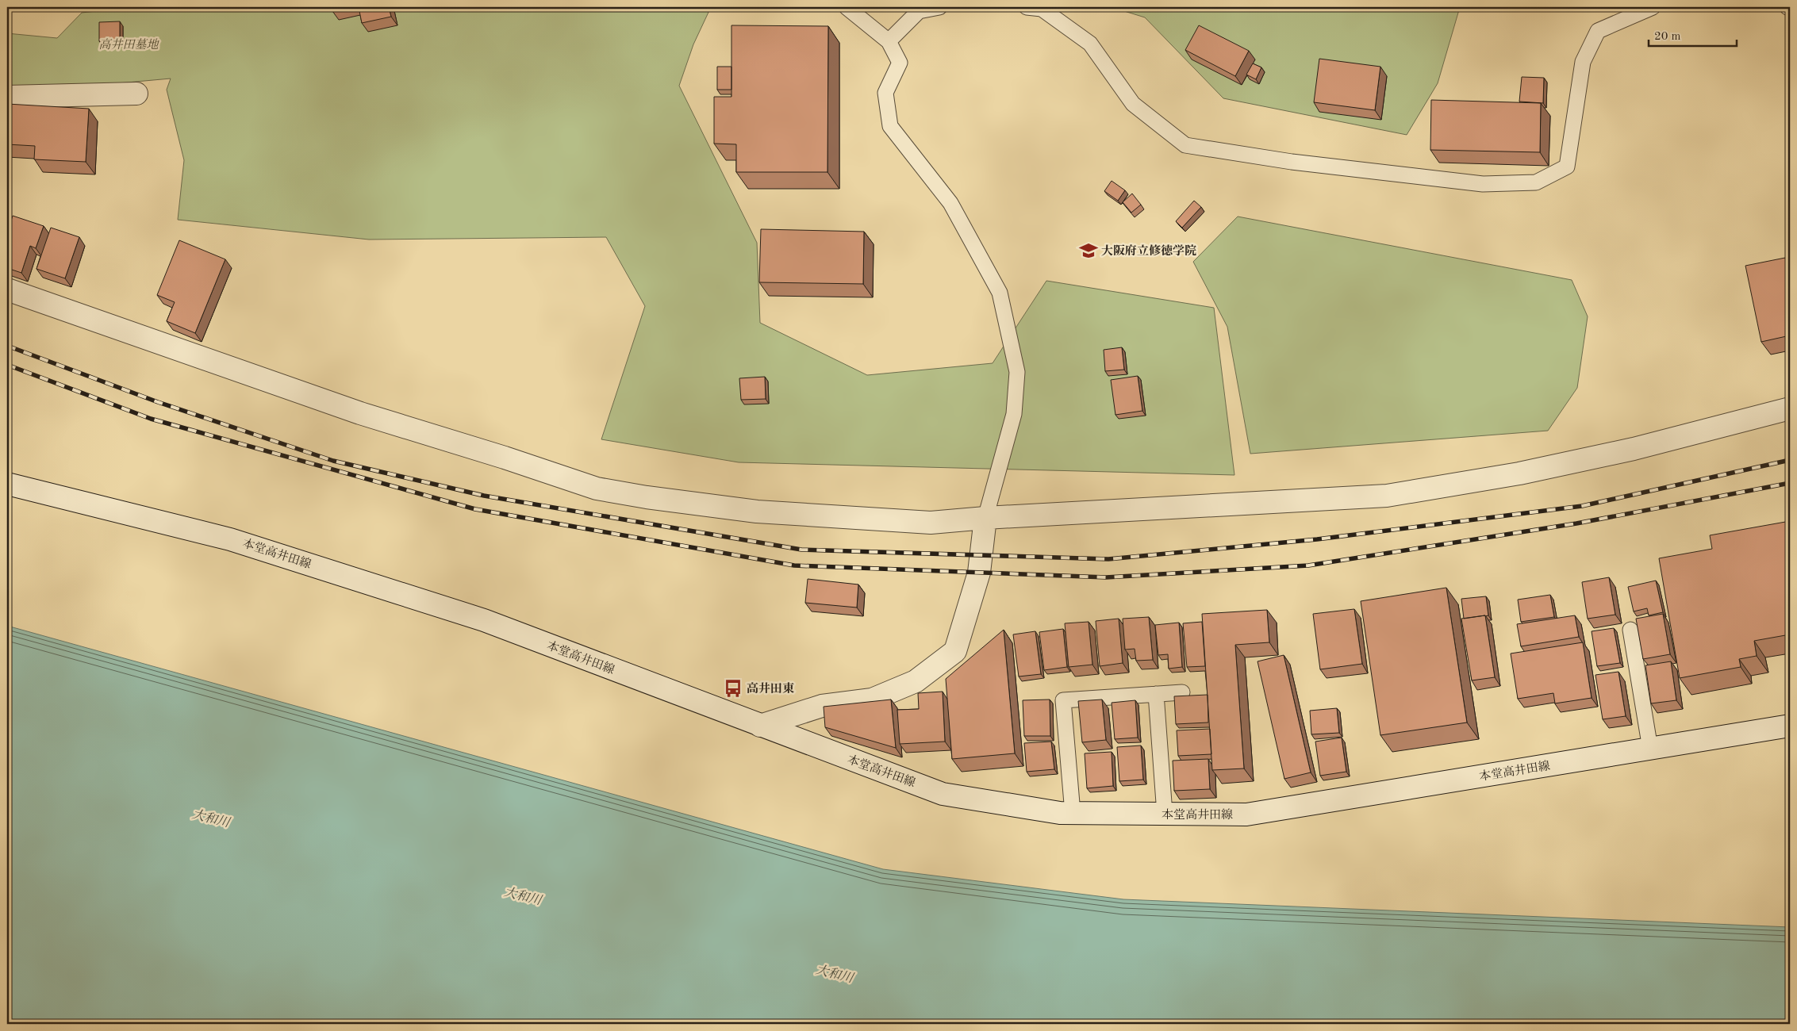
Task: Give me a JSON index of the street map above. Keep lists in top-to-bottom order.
{
  "streets": {
    "street": ["本堂高井田線"]
  },
  "water": ["大和川"],
  "parks": ["高井田墓地"],
  "places": {
    "school or university": ["大阪府立修徳学院"],
    "bus stop": ["高井田東"]
  },
  "scale_bar": "20 m"
}
